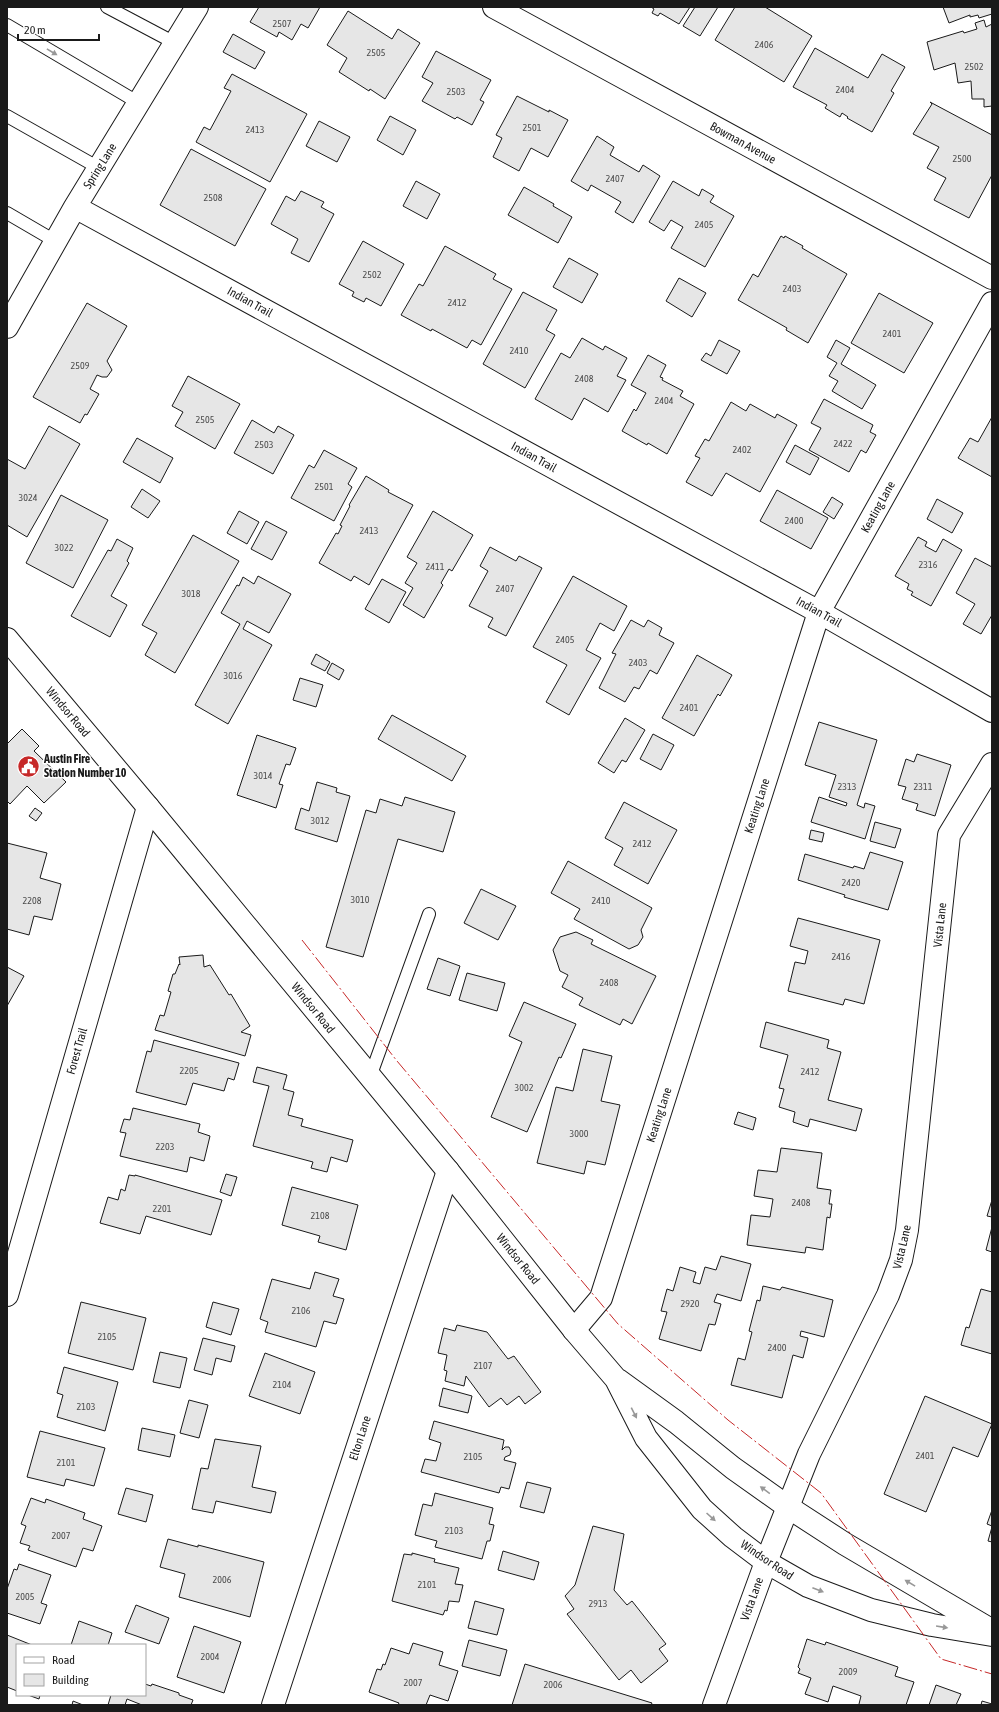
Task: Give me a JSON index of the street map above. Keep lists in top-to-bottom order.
{
  "streets": {
    "street": [
      "Bowman Avenue",
      "Spring Lane",
      "Indian Trail",
      "Keating Lane",
      "Windsor Road",
      "Vista Lane",
      "Forest Trail",
      "Elton Lane"
    ]
  },
  "crossings": [
    ["Spring Lane", "Indian Trail"],
    ["Indian Trail", "Keating Lane"],
    ["Keating Lane", "Windsor Road"],
    ["Windsor Road", "Vista Lane"],
    ["Windsor Road", "Forest Trail"],
    ["Windsor Road", "Elton Lane"]
  ],
  "places": {
    "public building": ["Austin Fire Station Number 10"]
  },
  "house_numbers": [
    "2507",
    "2406",
    "2505",
    "2502",
    "2404",
    "2503",
    "2501",
    "2413",
    "2500",
    "2407",
    "2508",
    "2405",
    "2502",
    "2403",
    "2412",
    "2401",
    "2410",
    "2509",
    "2408",
    "2404",
    "2505",
    "2422",
    "2503",
    "2402",
    "2501",
    "3024",
    "2400",
    "2413",
    "3022",
    "2316",
    "2411",
    "2407",
    "3018",
    "2405",
    "2403",
    "3016",
    "2401",
    "3014",
    "2313",
    "2311",
    "3012",
    "2412",
    "2420",
    "3010",
    "2208",
    "2410",
    "2416",
    "2408",
    "2205",
    "2412",
    "3002",
    "3000",
    "2203",
    "2408",
    "2201",
    "2108",
    "2920",
    "2106",
    "2105",
    "2400",
    "2107",
    "2104",
    "2103",
    "2401",
    "2105",
    "2101",
    "2103",
    "2007",
    "2006",
    "2101",
    "2005",
    "2913",
    "2004",
    "2009",
    "2007",
    "2006"
  ],
  "legend": ["Road", "Building"],
  "scale_bar": "20 m"
}
